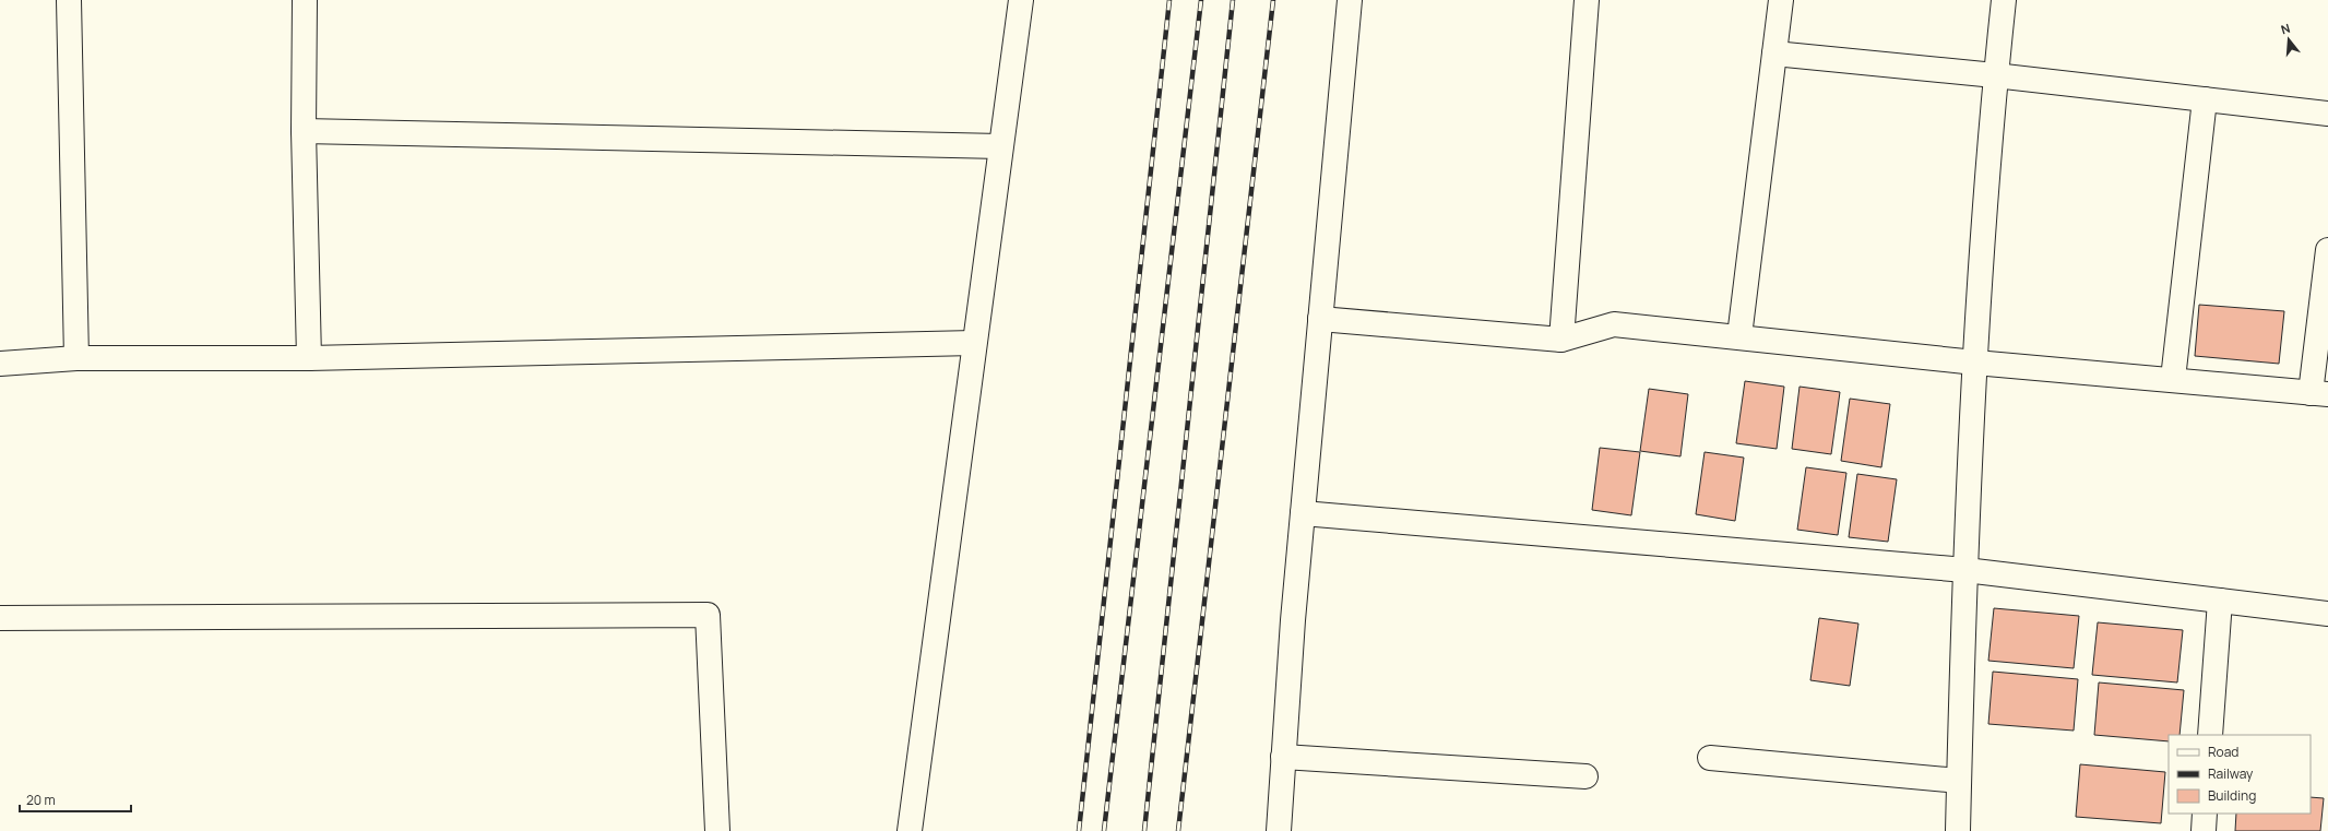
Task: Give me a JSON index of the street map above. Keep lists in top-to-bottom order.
{
  "legend": ["Road", "Railway", "Building"],
  "scale_bar": "20 m",
  "north": "top"
}
